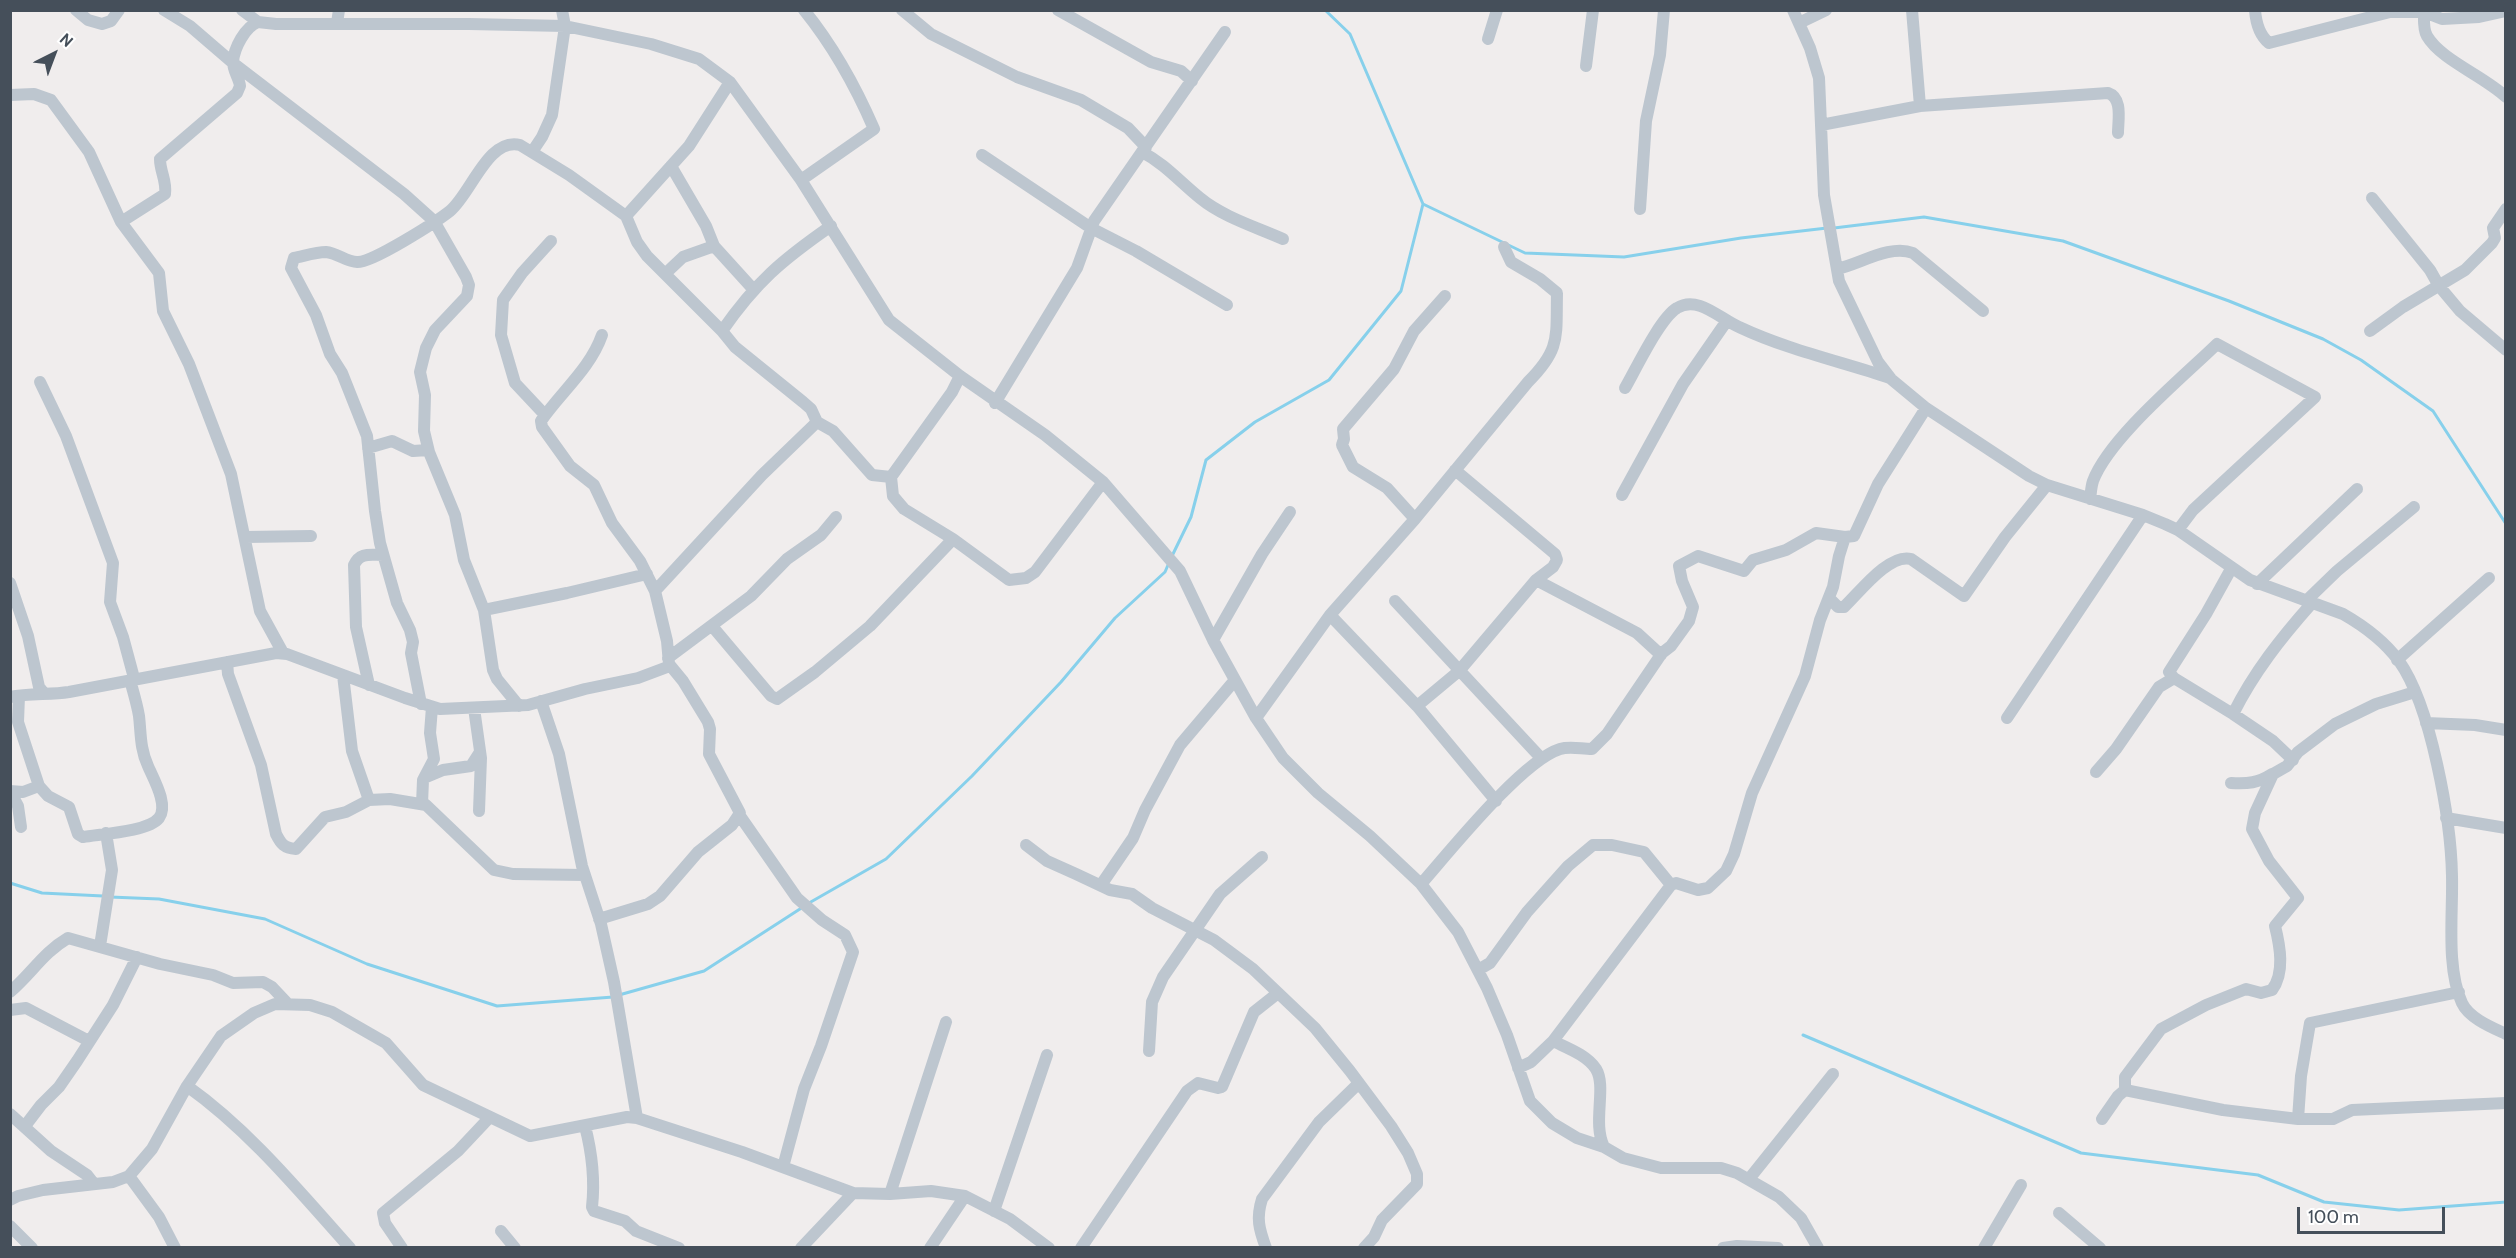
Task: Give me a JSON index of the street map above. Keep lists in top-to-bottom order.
{
  "scale_bar": "100 m",
  "north": "top right"
}
